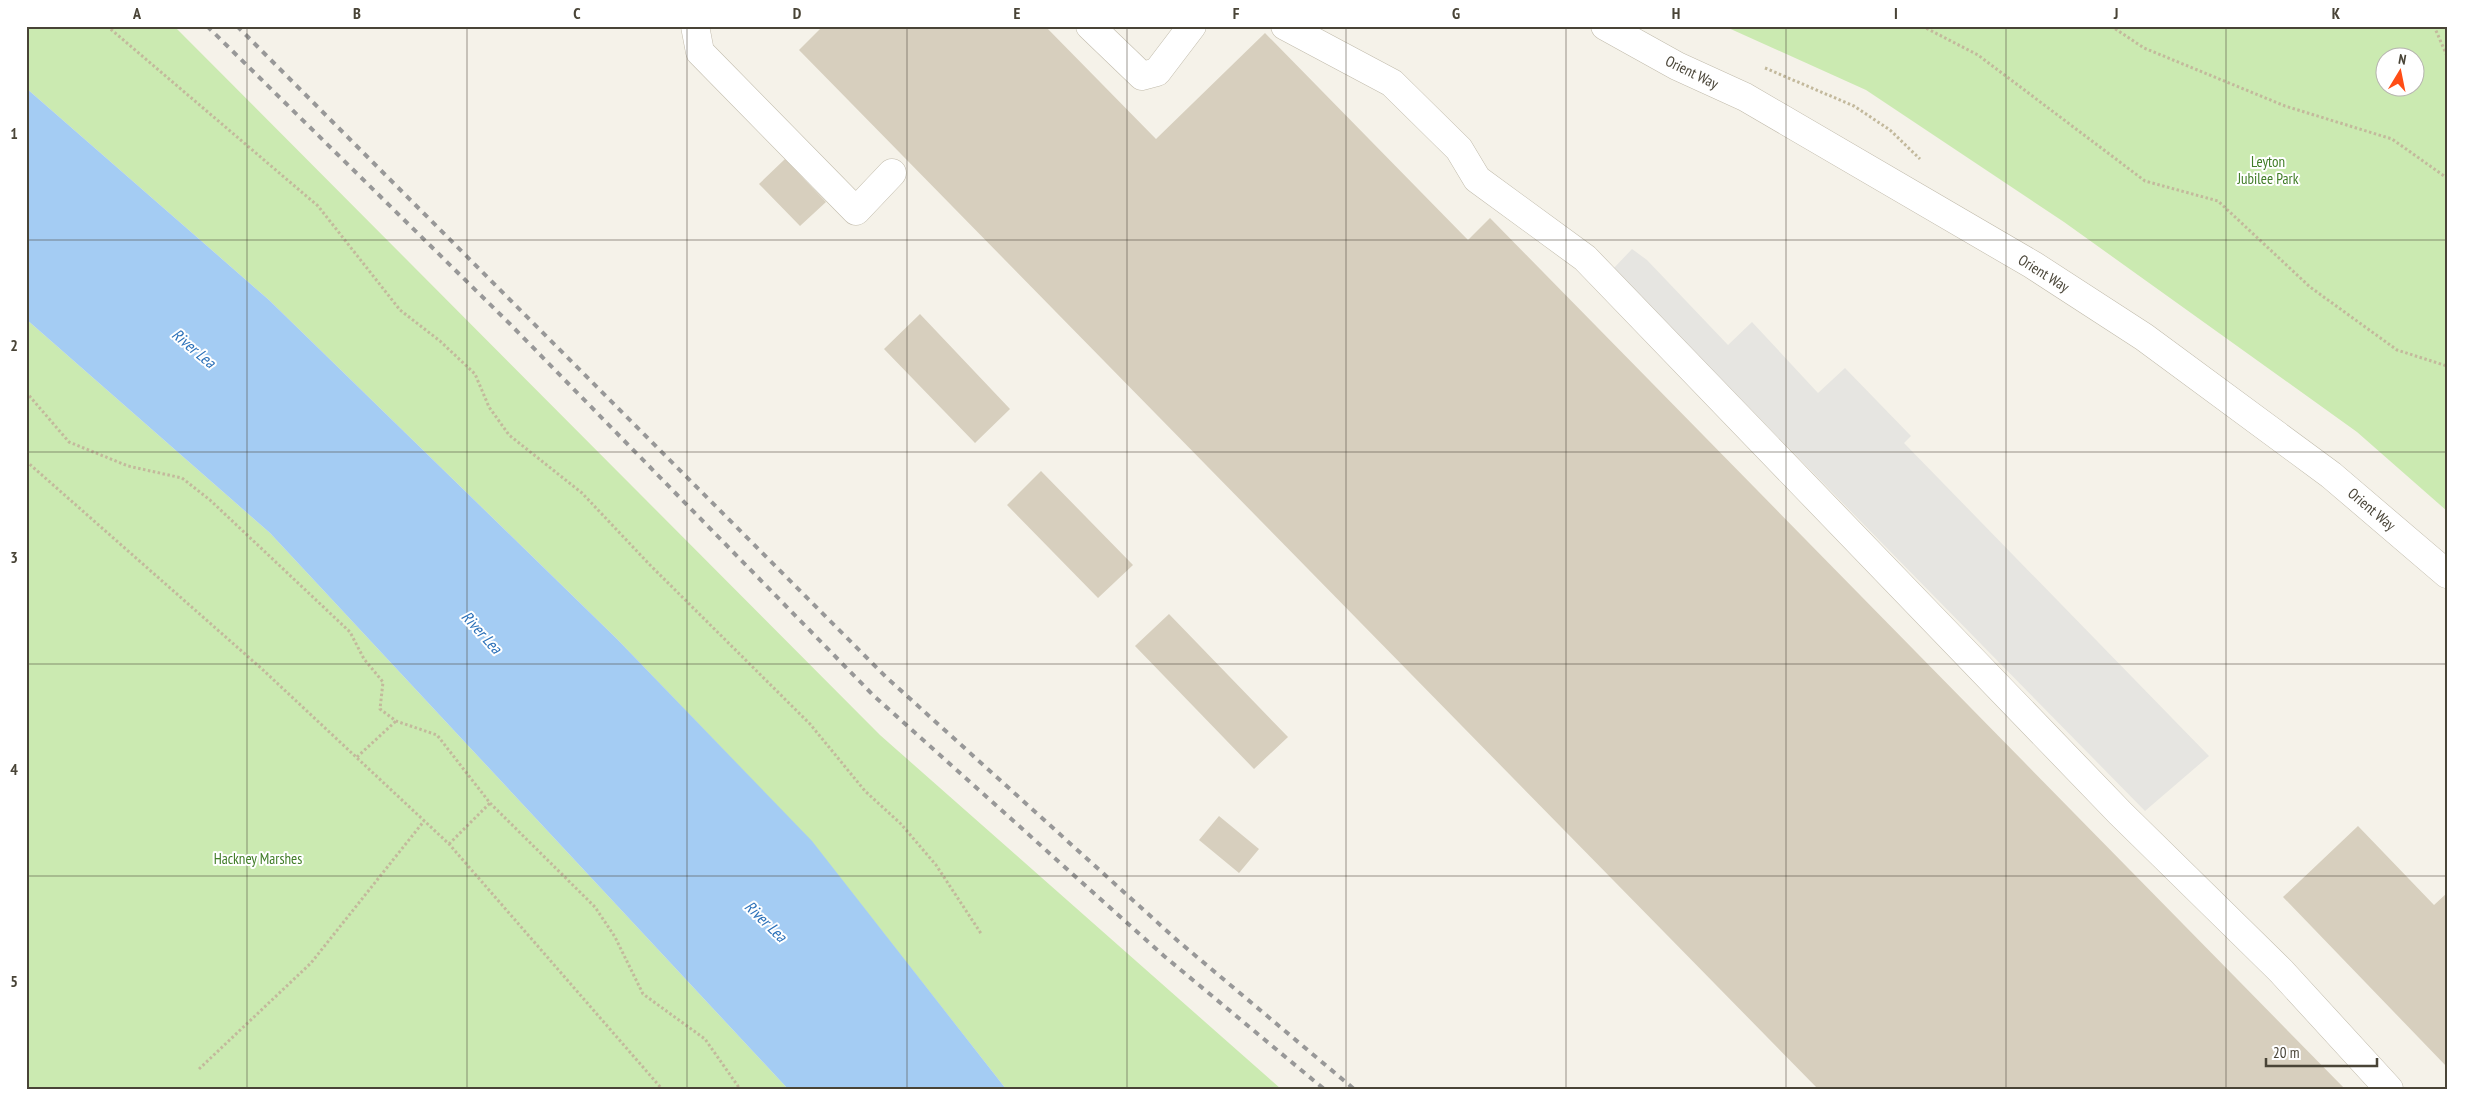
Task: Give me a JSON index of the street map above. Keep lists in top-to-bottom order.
{
  "streets": {
    "street": ["Orient Way"]
  },
  "water": ["River Lea"],
  "parks": ["Leyton Jubilee Park", "Hackney Marshes"],
  "scale_bar": "20 m",
  "north": "top",
  "grid": {
    "columns": [
      "A",
      "B",
      "C",
      "D",
      "E",
      "F",
      "G",
      "H",
      "I",
      "J",
      "K"
    ],
    "rows": [
      "1",
      "2",
      "3",
      "4",
      "5"
    ]
  }
}
